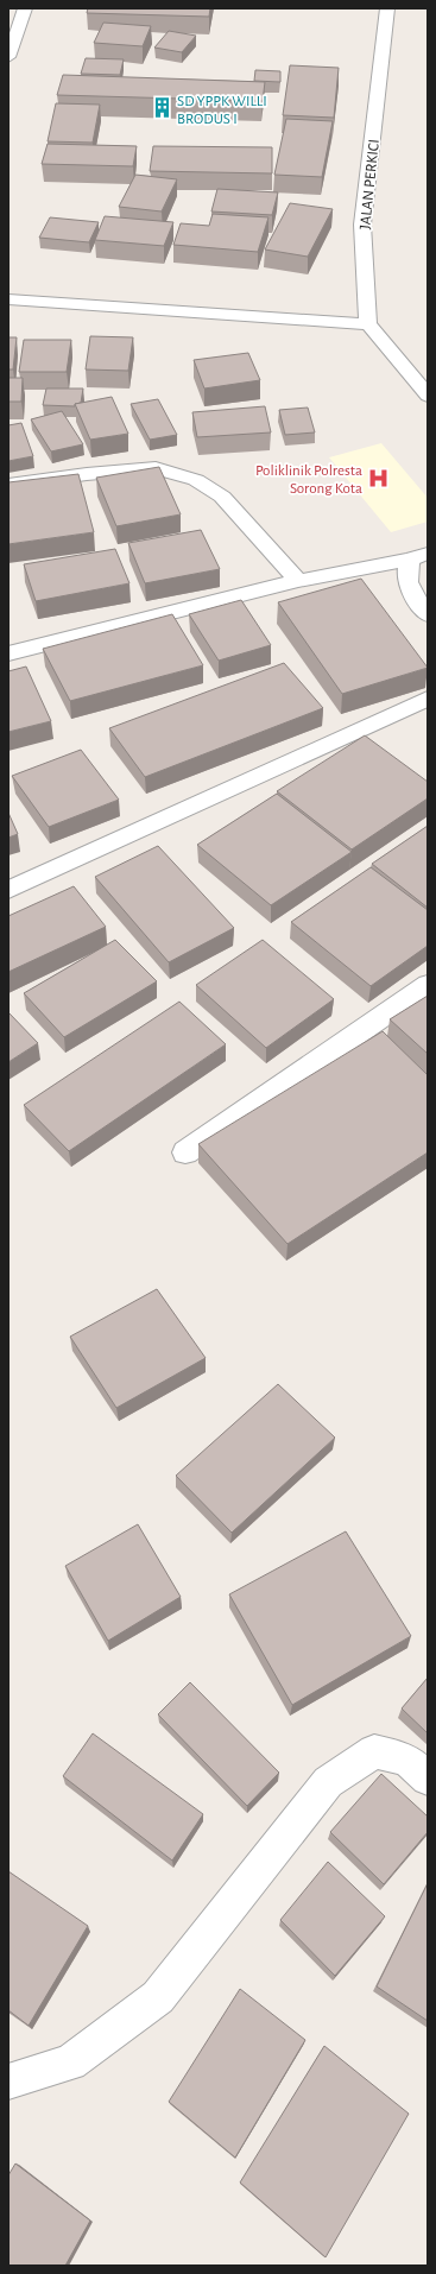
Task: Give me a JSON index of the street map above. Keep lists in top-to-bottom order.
{
  "streets": {
    "street": ["JALAN PERKICI"]
  },
  "places": {
    "building": ["SD YPPK WILLI BRODUS I"],
    "hospital": ["Poliklinik Polresta Sorong Kota"]
  }
}
